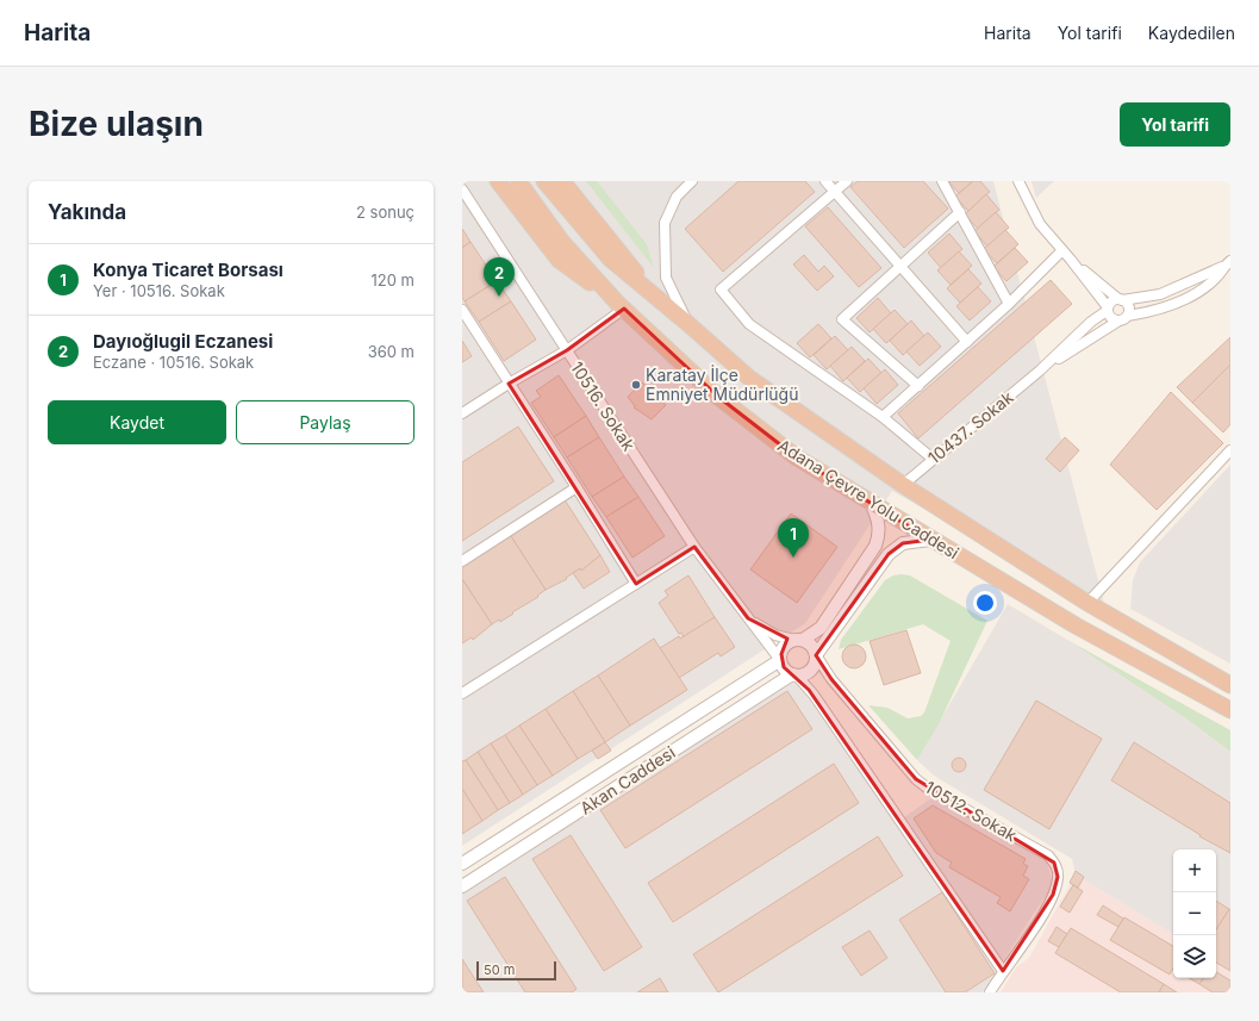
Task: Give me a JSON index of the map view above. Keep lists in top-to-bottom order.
{
  "streets": {
    "highway": ["Adana Çevre Yolu Caddesi"],
    "street": [
      "10516. Sokak",
      "10437. Sokak",
      "Akan Caddesi",
      "10512. Sokak"
    ]
  },
  "crossings": [
    ["10516. Sokak", "Akan Caddesi"],
    ["10516. Sokak", "10512. Sokak"],
    ["10437. Sokak", "Adana Çevre Yolu Caddesi"],
    ["Akan Caddesi", "10512. Sokak"]
  ],
  "places": ["Karatay İlçe Emniyet Müdürlüğü"],
  "scale_bar": "50 m",
  "page": {
    "header": "Harita",
    "nav": ["Harita", "Yol tarifi", "Kaydedilen"],
    "buttons": [
      "Yol tarifi",
      ["Kaydet", "Paylaş"]
    ],
    "title": "Bize ulaşın",
    "heading": ["Yakında", "2 sonuç"],
    "list": [
      {
        "mark": "1",
        "name": "Konya Ticaret Borsası",
        "note": "Yer · 10516. Sokak",
        "value": "120 m"
      },
      {
        "mark": "2",
        "name": "Dayıoğlugil Eczanesi",
        "note": "Eczane · 10516. Sokak",
        "value": "360 m"
      }
    ],
    "pins": ["2", "1"],
    "map_buttons": ["+", "−"],
    "scale": "50 m"
  }
}
